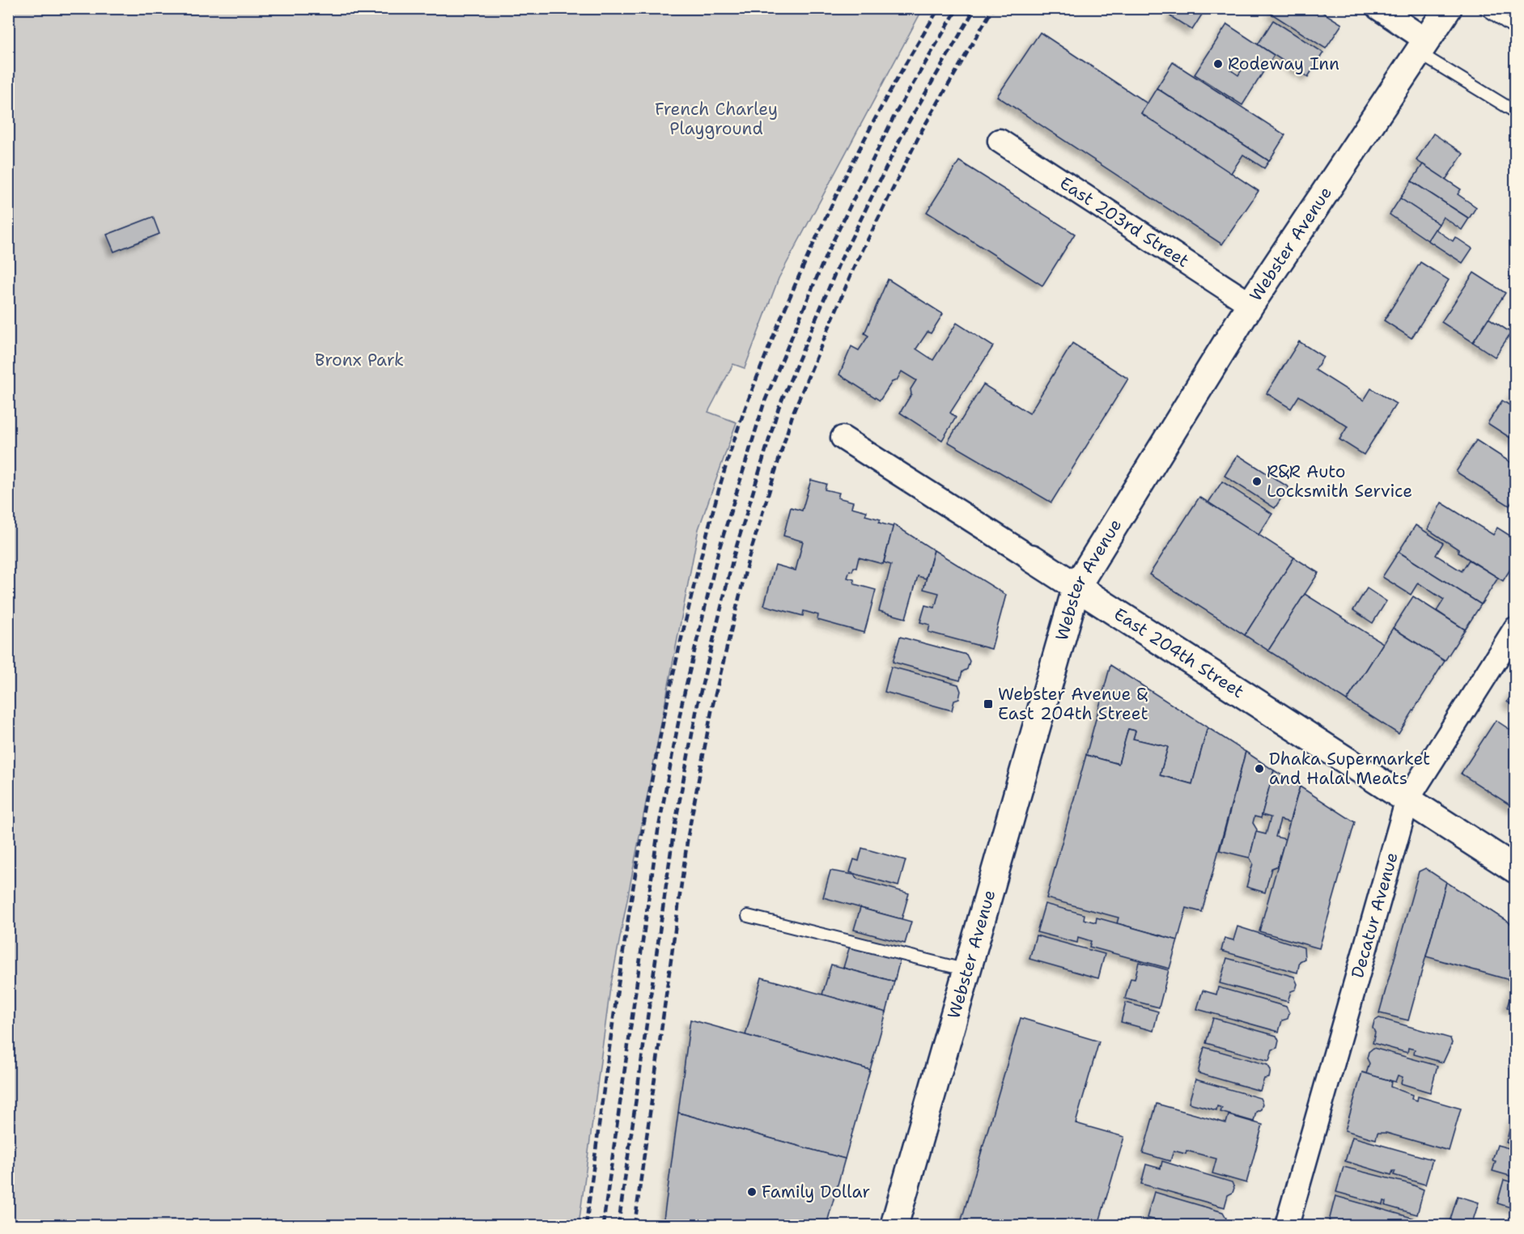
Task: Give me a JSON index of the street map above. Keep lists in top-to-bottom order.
{
  "streets": {
    "main road": ["Webster Avenue", "East 204th Street"],
    "street": ["East 203rd Street", "Decatur Avenue"]
  },
  "crossings": [
    ["East 203rd Street", "Webster Avenue"],
    ["Webster Avenue", "East 204th Street"],
    ["East 204th Street", "Decatur Avenue"]
  ],
  "parks": ["French Charley Playground", "Bronx Park"],
  "places": {
    "other": [
      "Rodeway Inn",
      "R&R Auto Locksmith Service",
      "Dhaka Supermarket and Halal Meats",
      "Family Dollar"
    ],
    "transit": ["Webster Avenue & East 204th Street"]
  }
}
